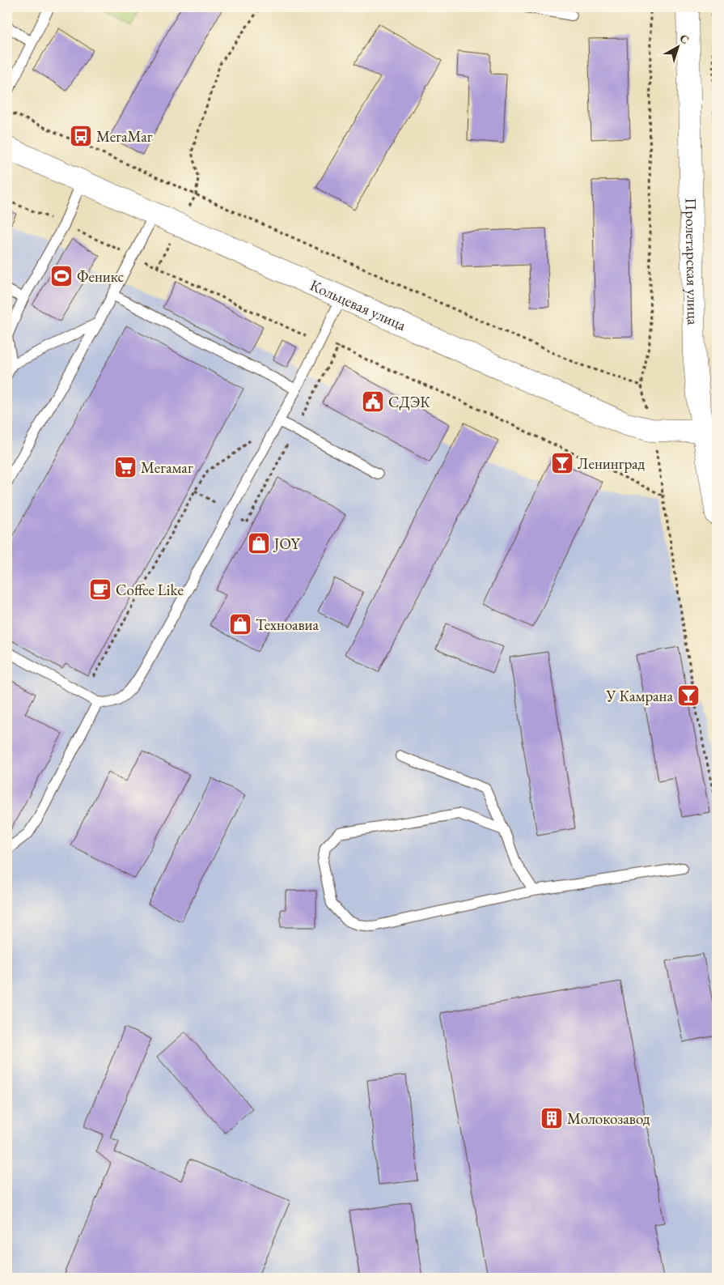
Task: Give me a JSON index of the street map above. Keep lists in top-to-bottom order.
{
  "streets": {
    "main road": ["Пролетарская улица", "Кольцевая улица"]
  },
  "crossings": [
    ["Пролетарская улица", "Кольцевая улица"]
  ],
  "places": {
    "bus stop": ["МегаМаг"],
    "sports": ["Феникс"],
    "public building": ["СДЭК"],
    "bar": ["Ленинград", "У Камрана"],
    "supermarket": ["Мегамаг"],
    "shop": ["JOY", "Техноавиа"],
    "cafe": ["Coffee Like"],
    "building": ["Молокозавод"]
  },
  "north": "top right"
}
